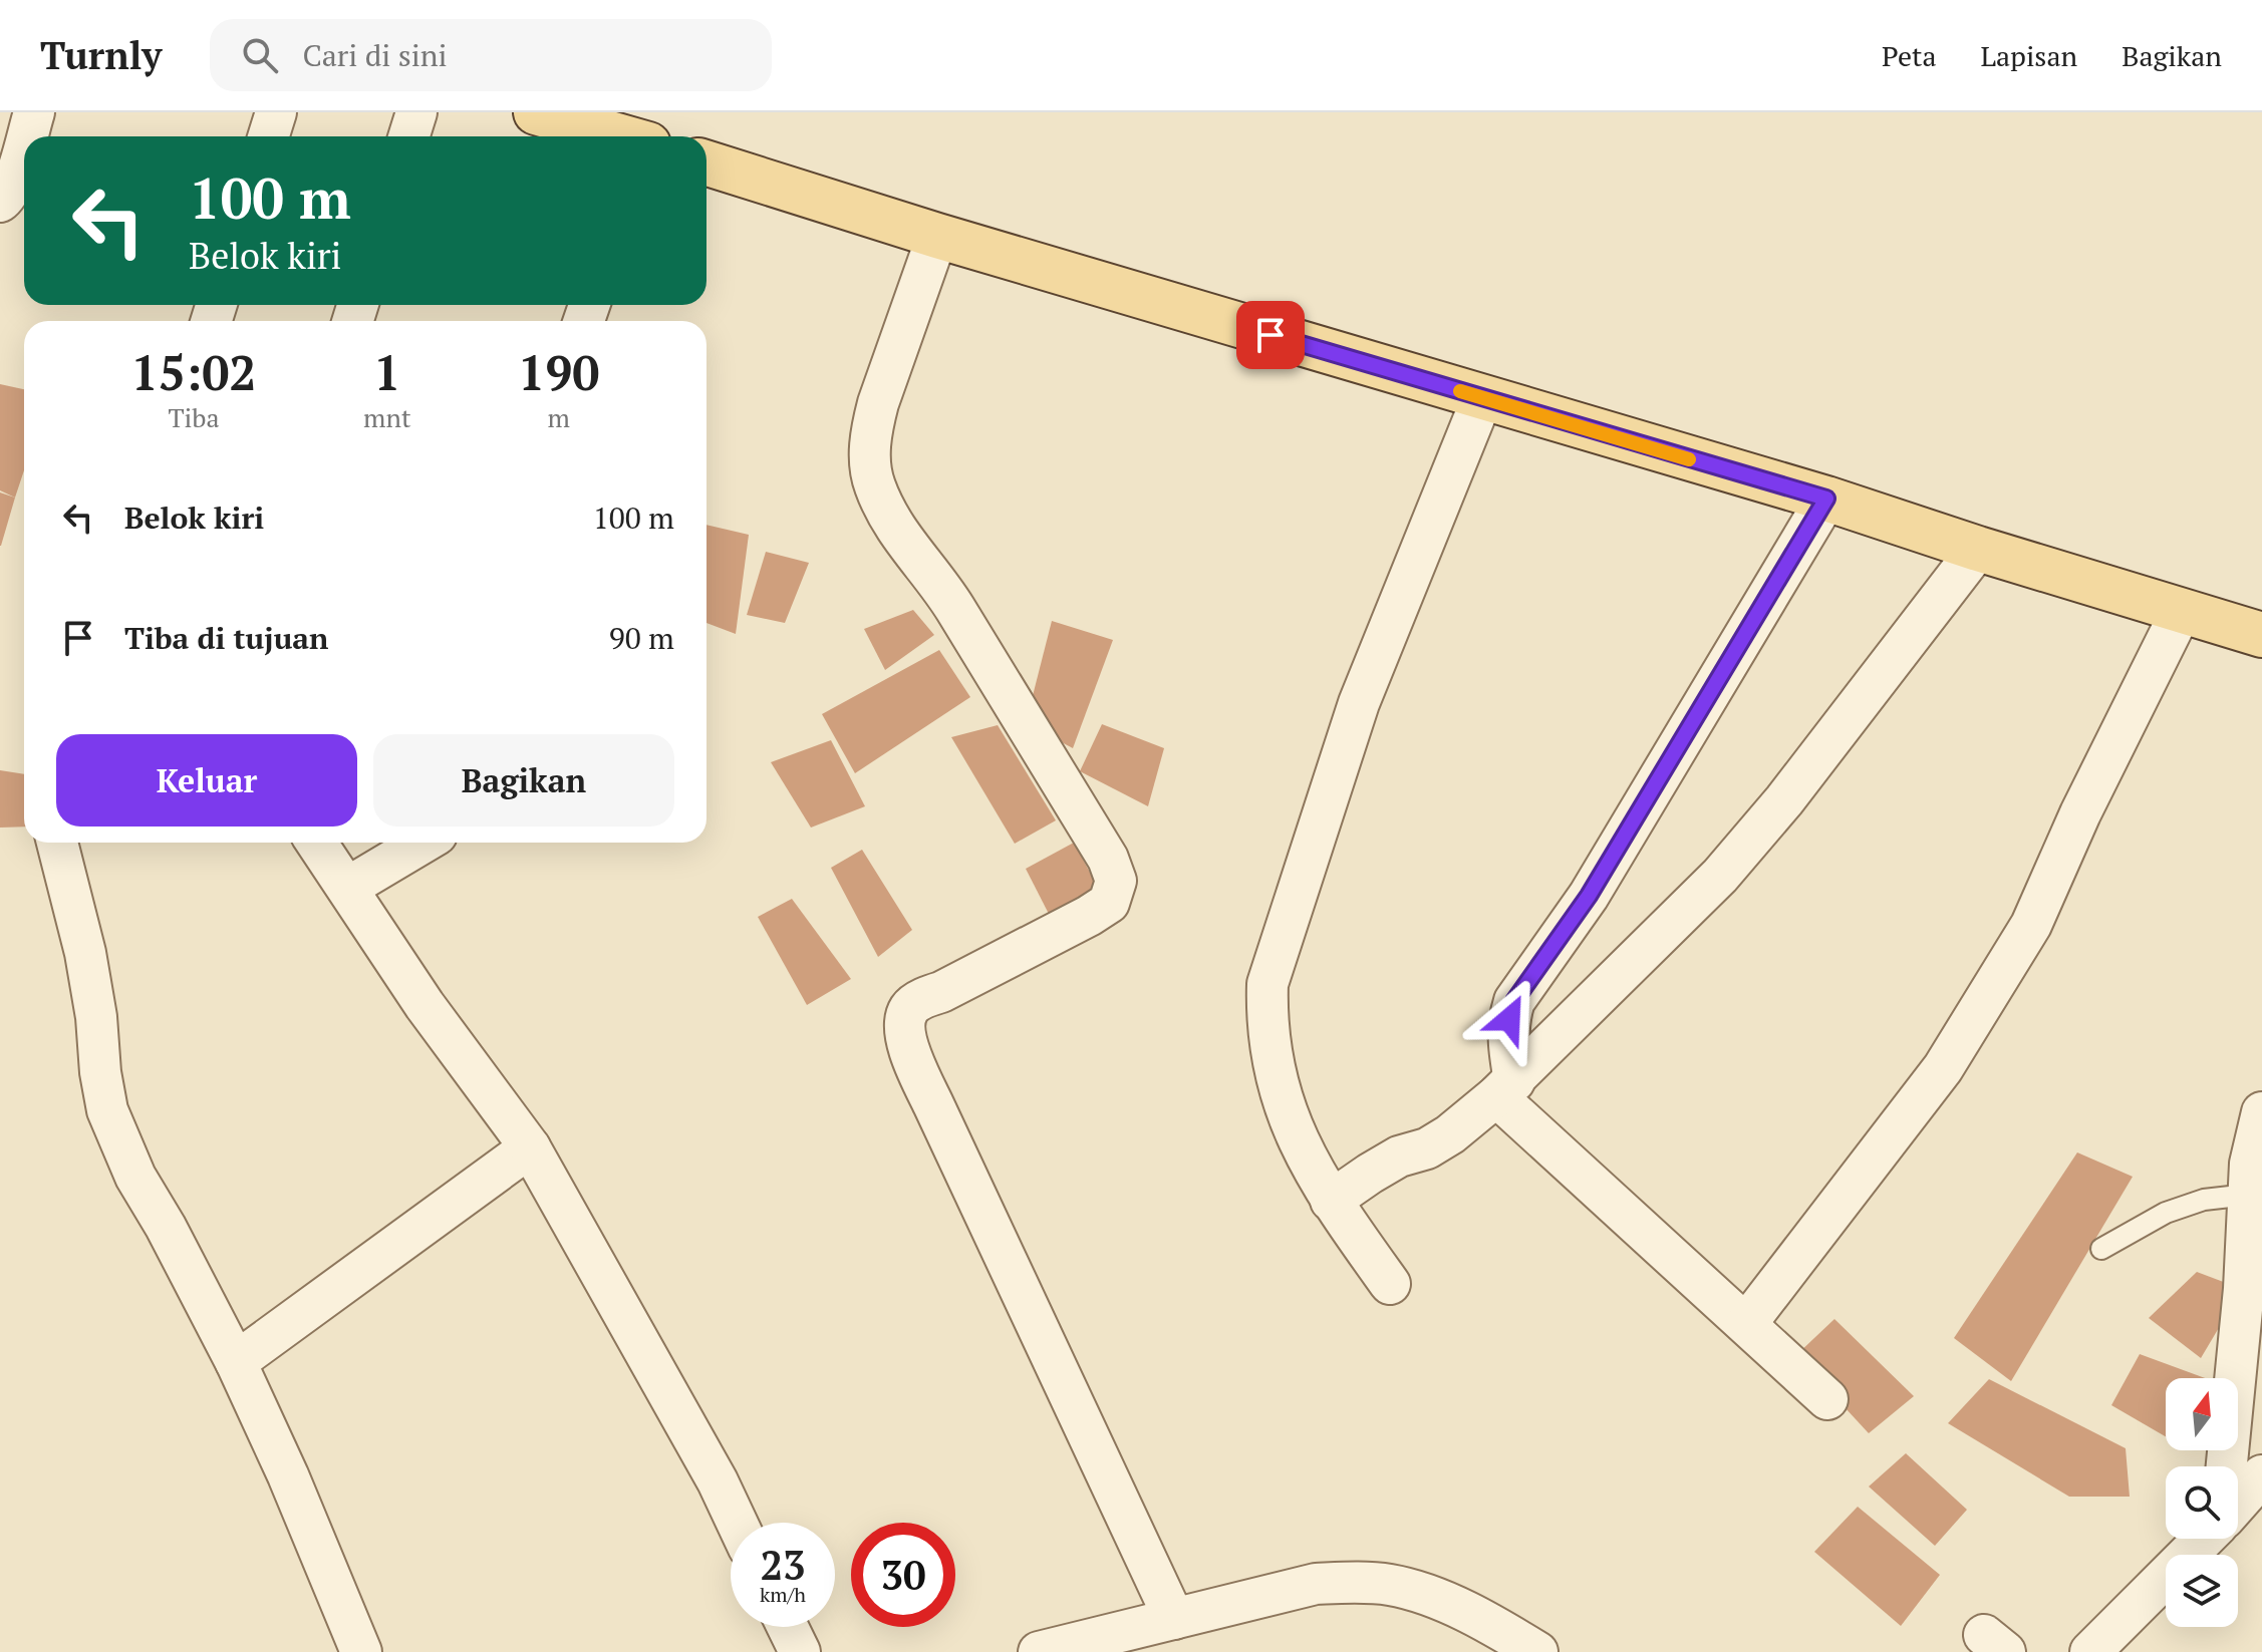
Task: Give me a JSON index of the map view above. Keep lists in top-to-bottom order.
{
  "north": "top",
  "page": {
    "header": "Turnly",
    "search": "Cari di sini",
    "nav": ["Peta", "Lapisan", "Bagikan"],
    "turn": ["100 m", "Belok kiri"],
    "eta": [
      "15:02",
      "Tiba",
      "1",
      "mnt",
      "190",
      "m"
    ],
    "list": [
      {
        "name": "Belok kiri",
        "value": "100 m"
      },
      {
        "name": "Tiba di tujuan",
        "value": "90 m"
      }
    ],
    "buttons": ["Keluar", "Bagikan"],
    "speed": "23 km/h",
    "limit": "30"
  }
}
